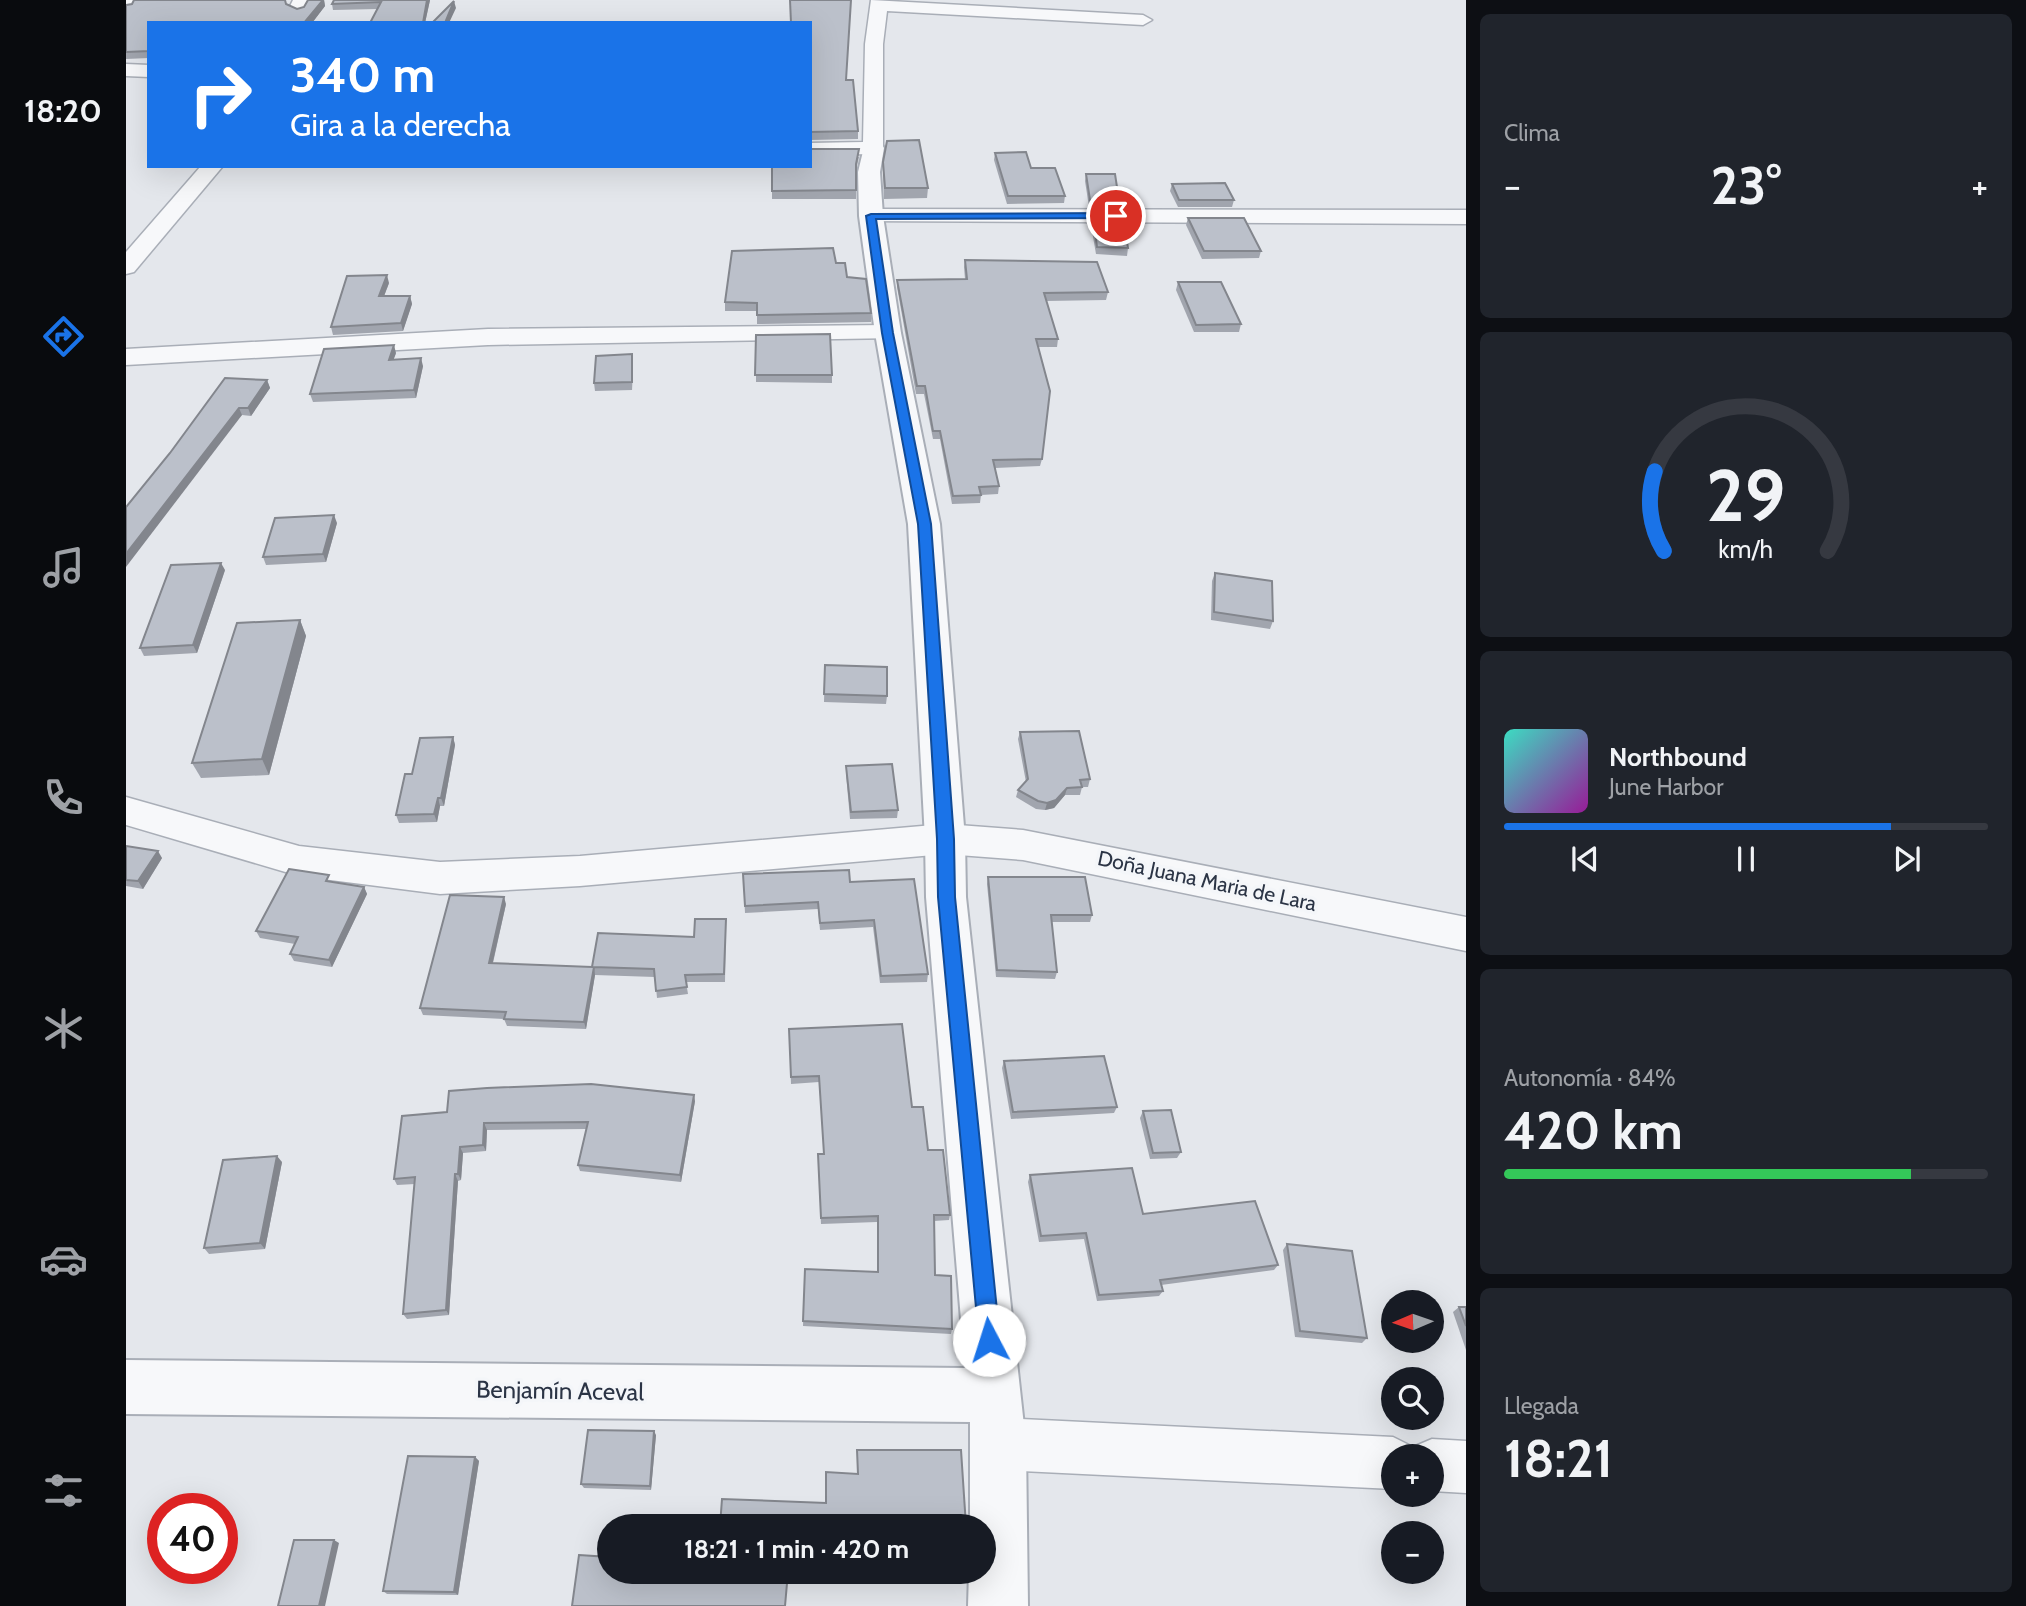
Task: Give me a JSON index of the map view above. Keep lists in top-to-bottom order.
{
  "streets": {
    "street": ["Doña Juana Maria de Lara", "Benjamín Aceval"]
  },
  "north": "left",
  "page": {
    "tabs": "18:20",
    "tile": [
      "Clima",
      ["Autonomía · 84%", "420 km"],
      ["Llegada", "18:21"]
    ],
    "turn": ["340 m", "Gira a la derecha"],
    "heat": ["−", "23°", "+"],
    "song": ["Northbound", "June Harbor"],
    "map_buttons": ["+", "−"],
    "limit": "40",
    "trip": "18:21 · 1 min · 420 m",
    "gauge": ["29", "km/h"]
  }
}
